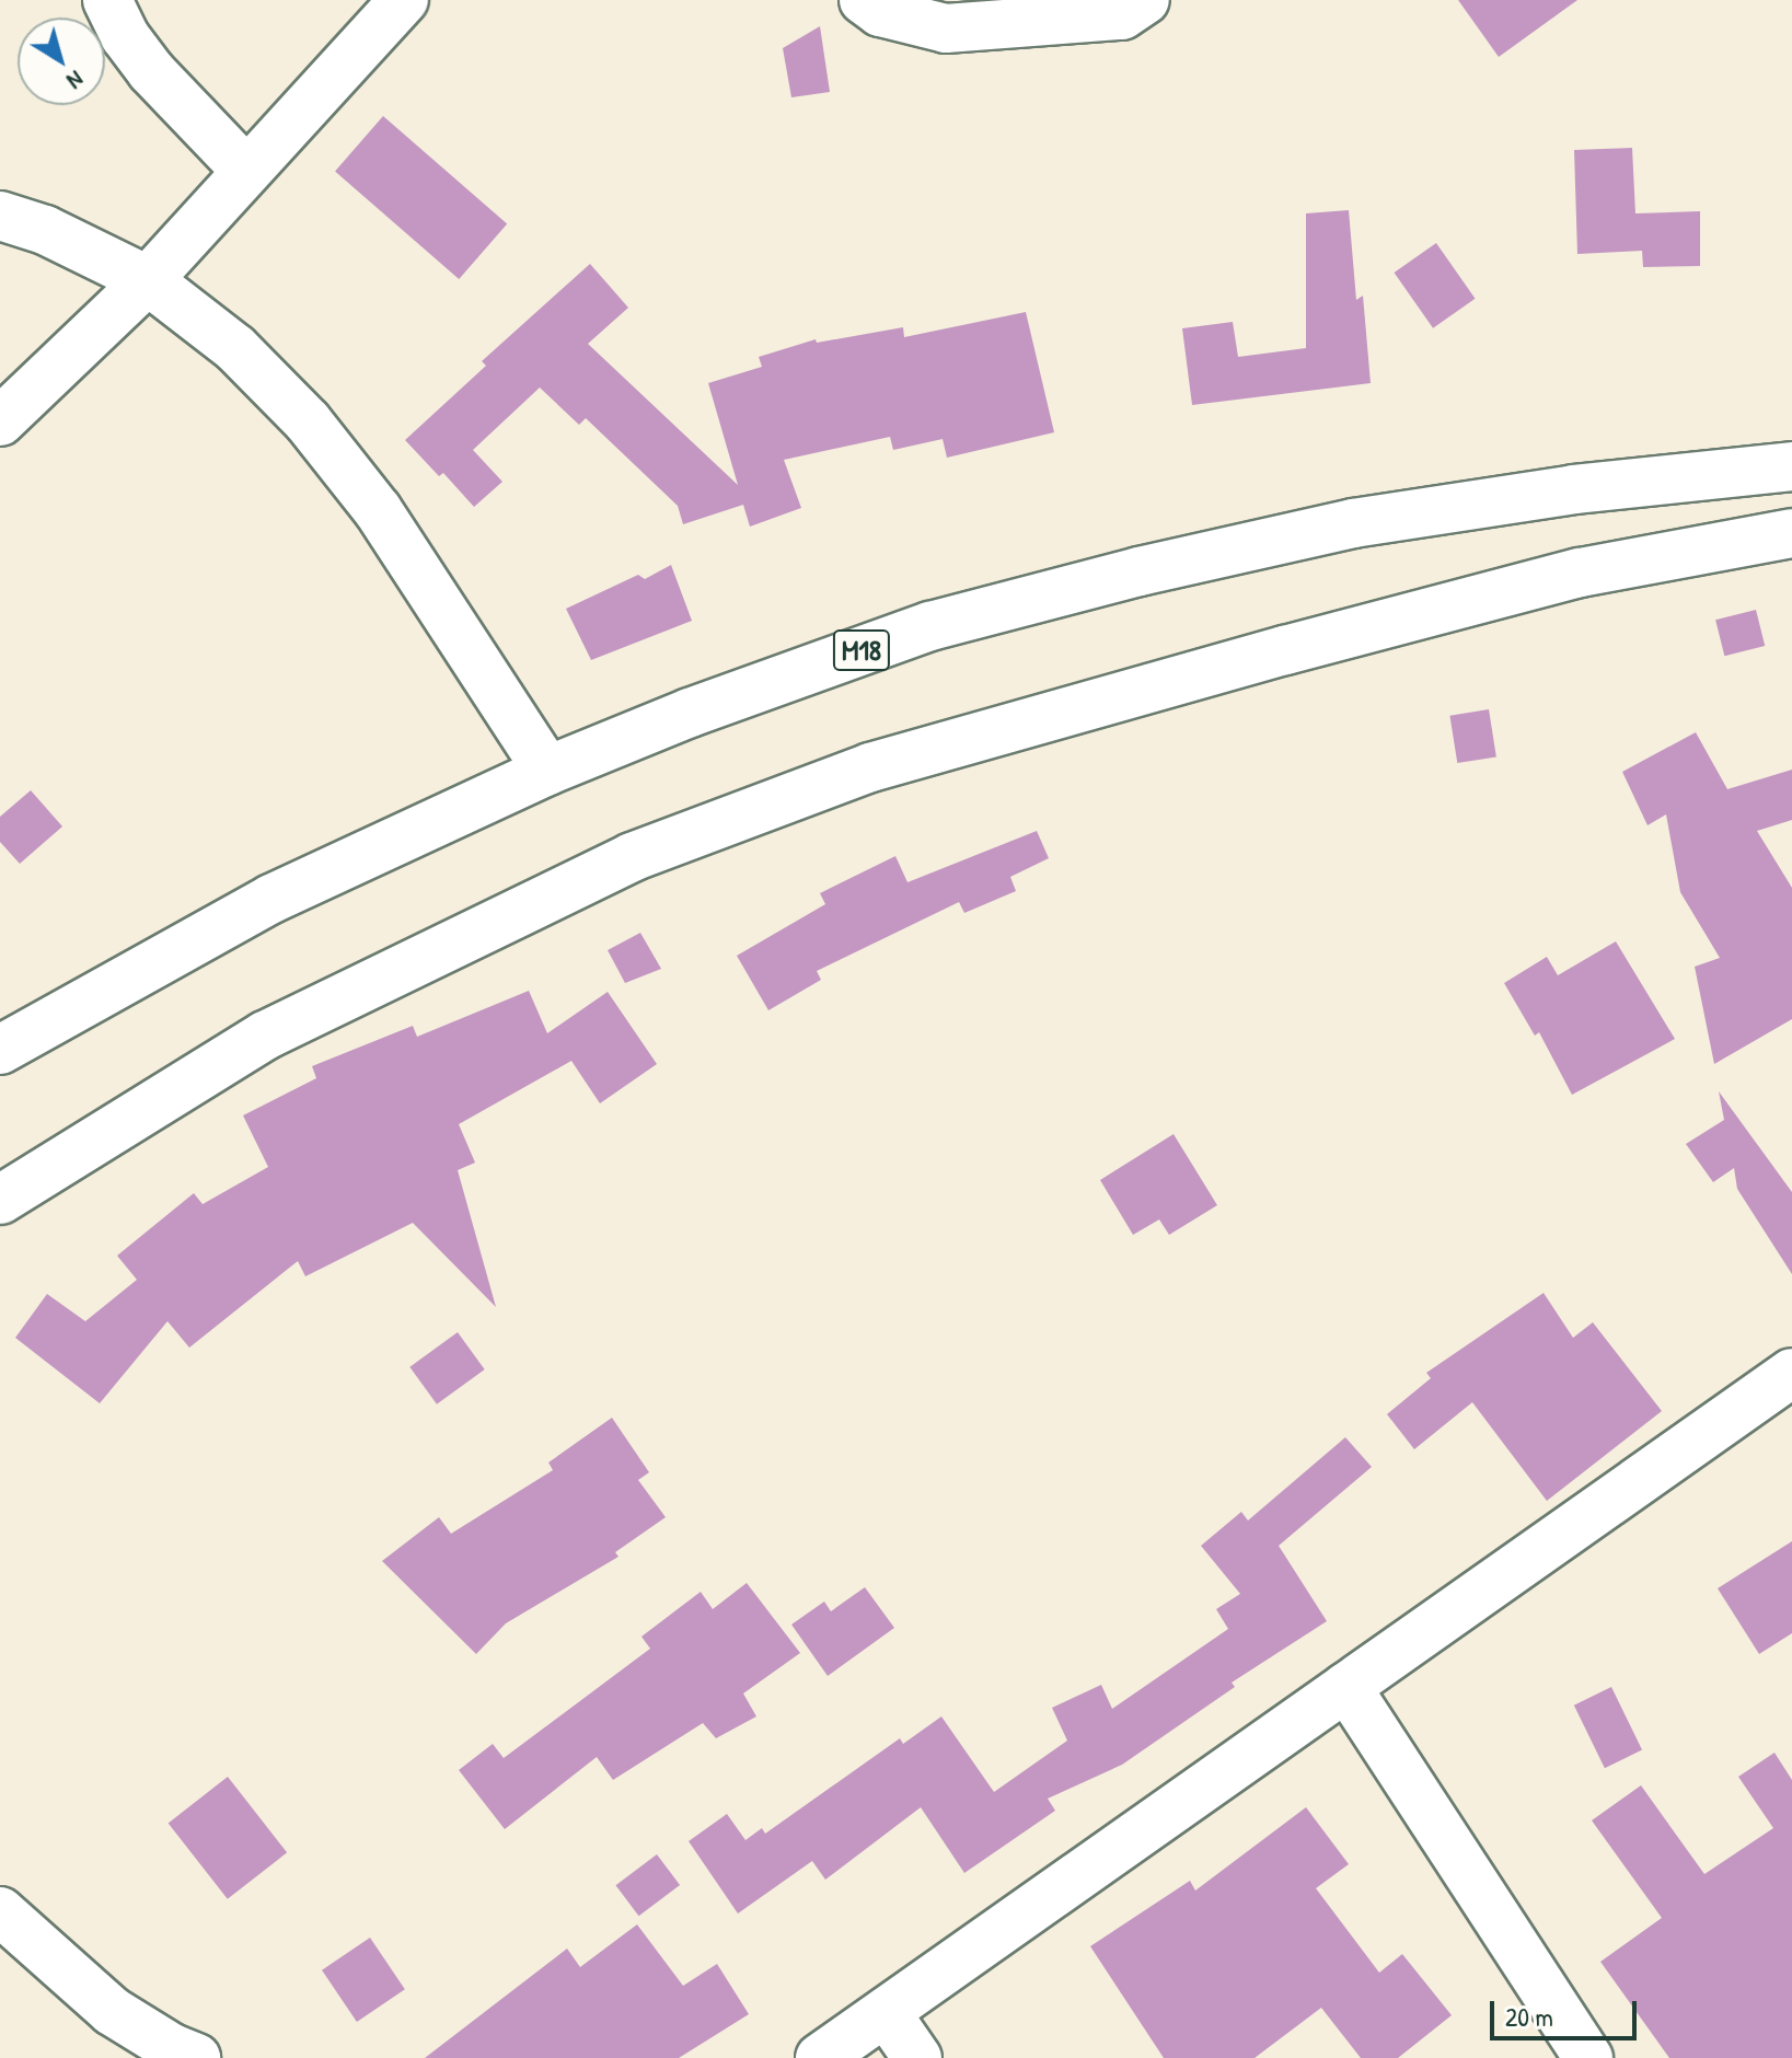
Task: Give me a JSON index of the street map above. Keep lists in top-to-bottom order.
{
  "streets": {
    "street": ["M18"]
  },
  "scale_bar": "20 m",
  "north": "bottom right"
}
